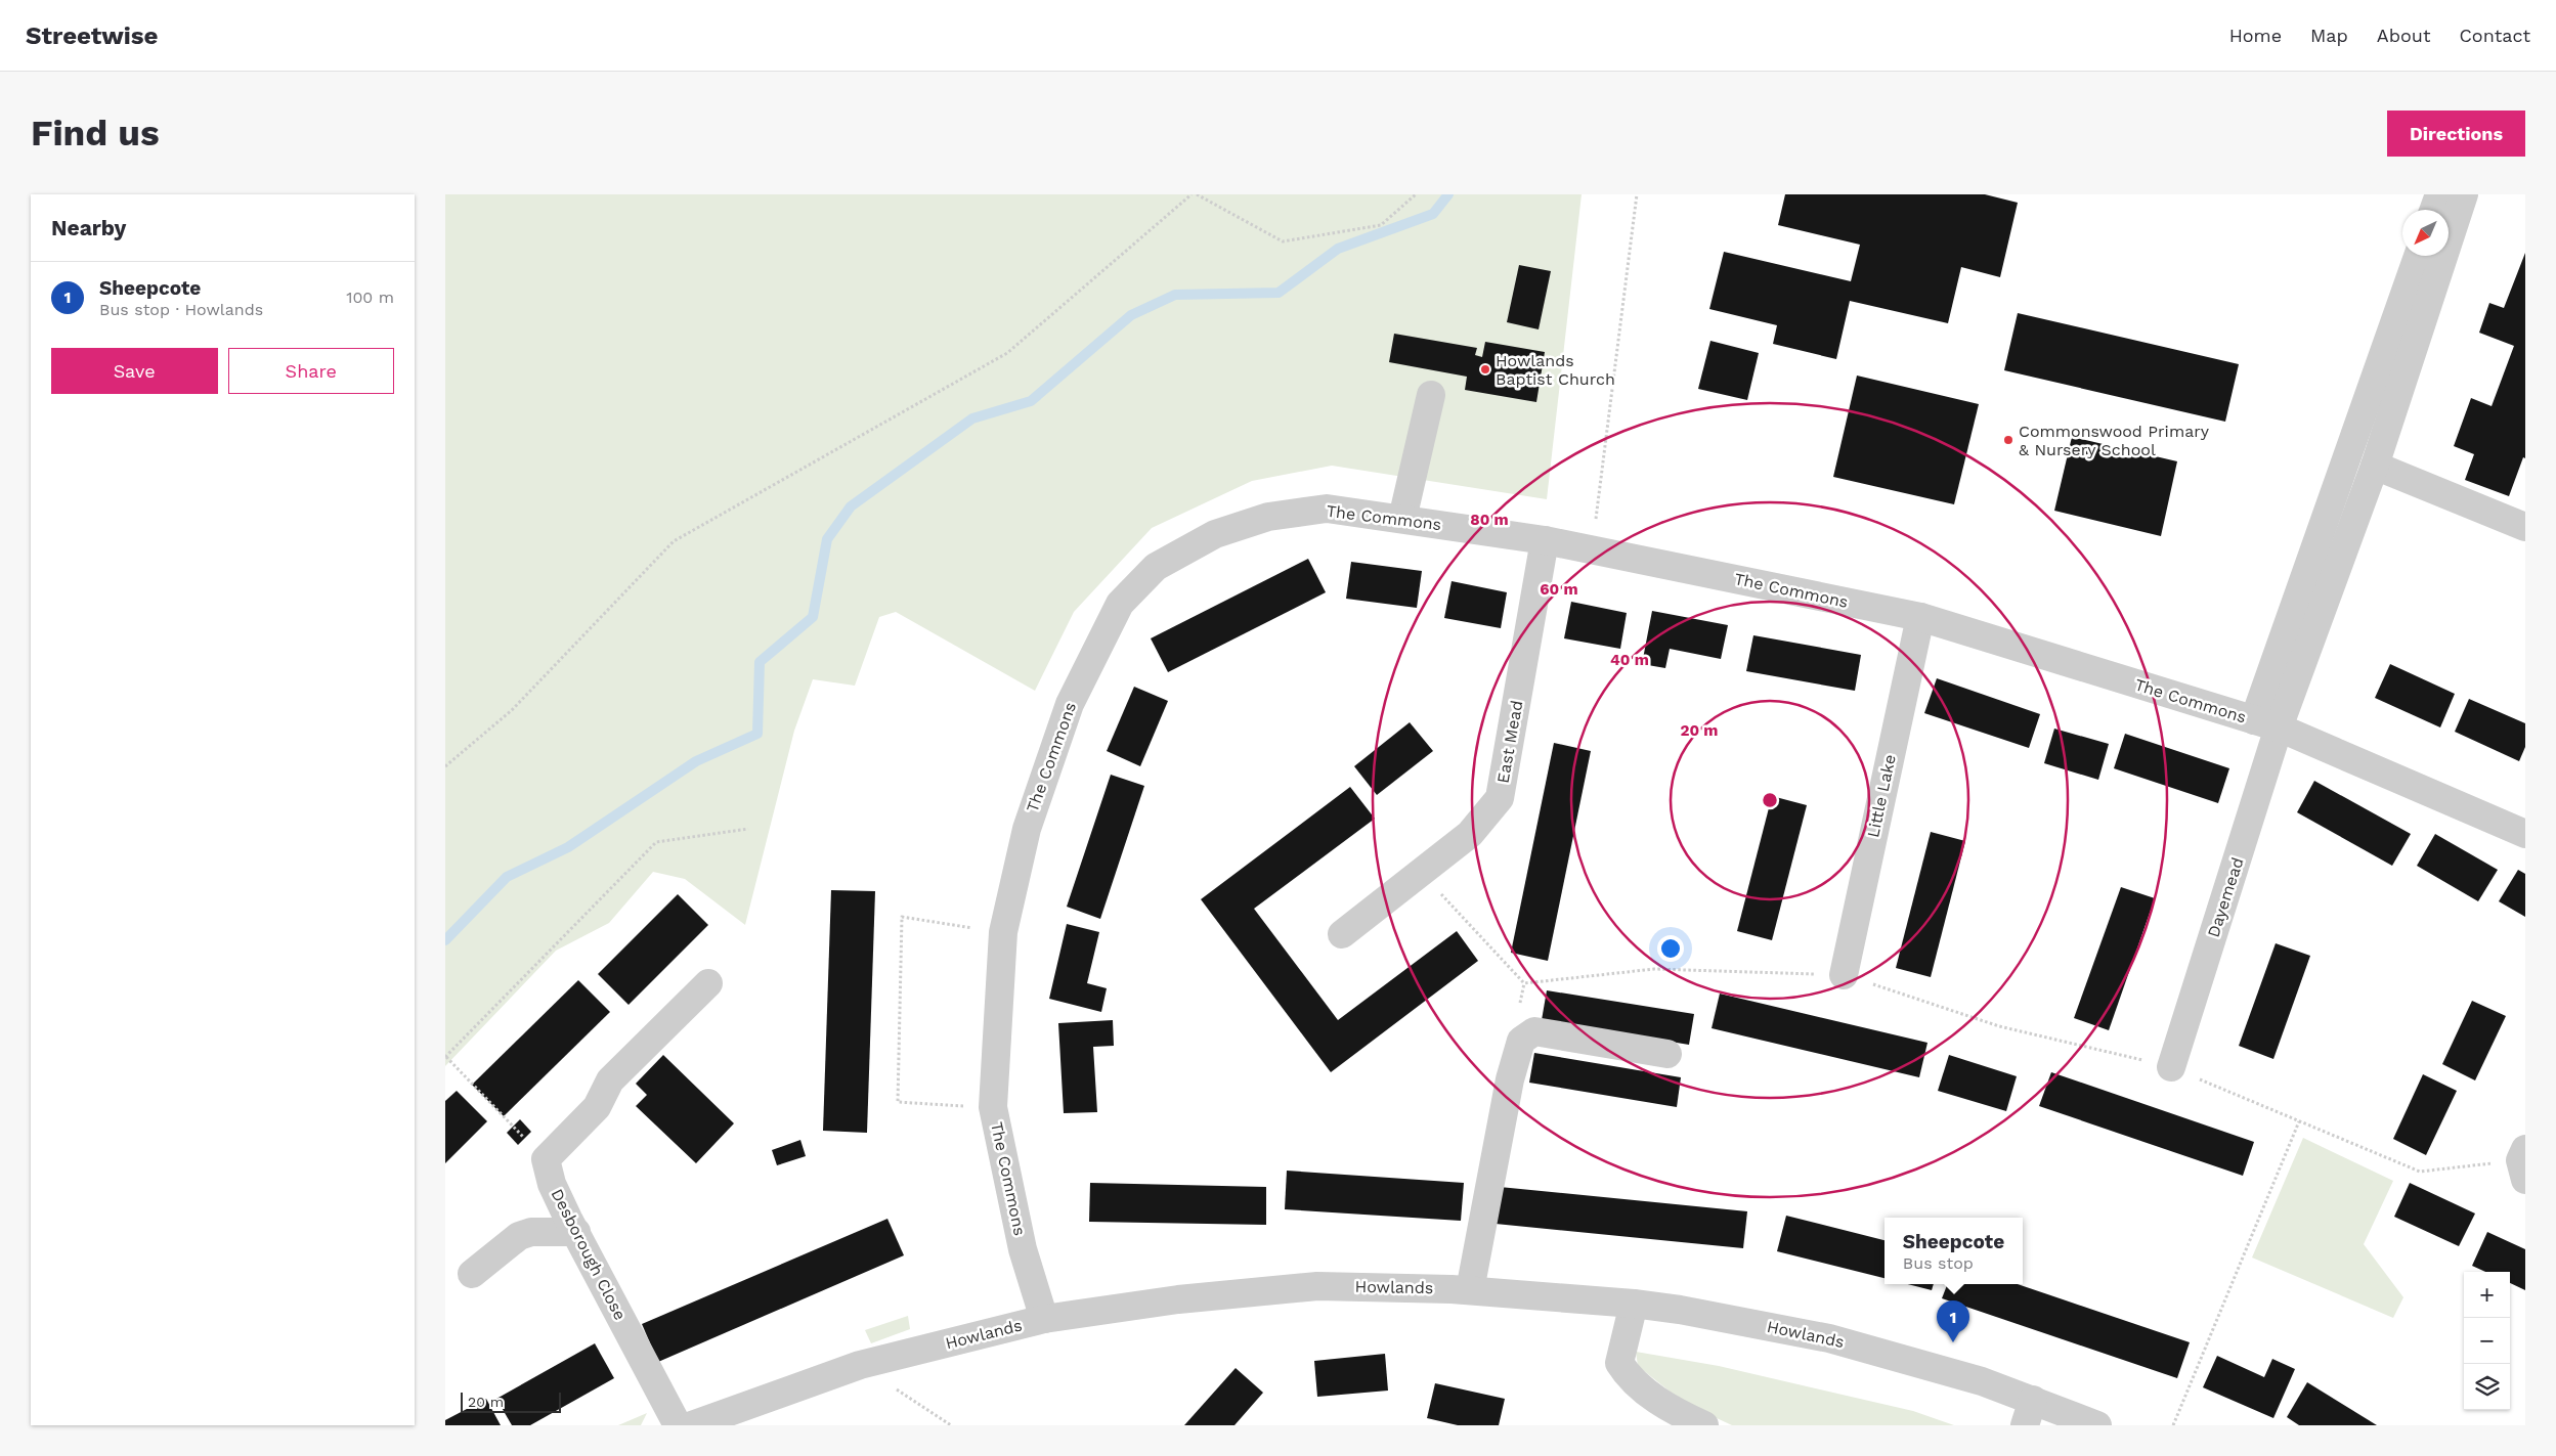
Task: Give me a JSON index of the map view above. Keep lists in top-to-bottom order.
{
  "streets": {
    "street": [
      "The Commons",
      "East Mead",
      "Little Lake",
      "Dayemead",
      "Desborough Close",
      "Howlands"
    ]
  },
  "crossings": [
    ["The Commons", "East Mead"],
    ["The Commons", "Little Lake"],
    ["The Commons", "Dayemead"],
    ["The Commons", "Howlands"]
  ],
  "places": ["Howlands Baptist Church", "Commonswood Primary & Nursery School"],
  "scale_bar": "20 m",
  "north": "bottom left",
  "page": {
    "header": "Streetwise",
    "nav": [
      "Home",
      "Map",
      "About",
      "Contact"
    ],
    "buttons": [
      "Directions",
      ["Save", "Share"]
    ],
    "title": "Find us",
    "heading": "Nearby",
    "list": [
      {
        "mark": "1",
        "name": "Sheepcote",
        "note": "Bus stop · Howlands",
        "value": "100 m"
      }
    ],
    "popup": ["Sheepcote", "Bus stop"],
    "map_buttons": ["+", "−"],
    "pins": "1",
    "scale": "20 m"
  },
  "rings": [
    "80 m",
    "60 m",
    "40 m",
    "20 m"
  ]
}
